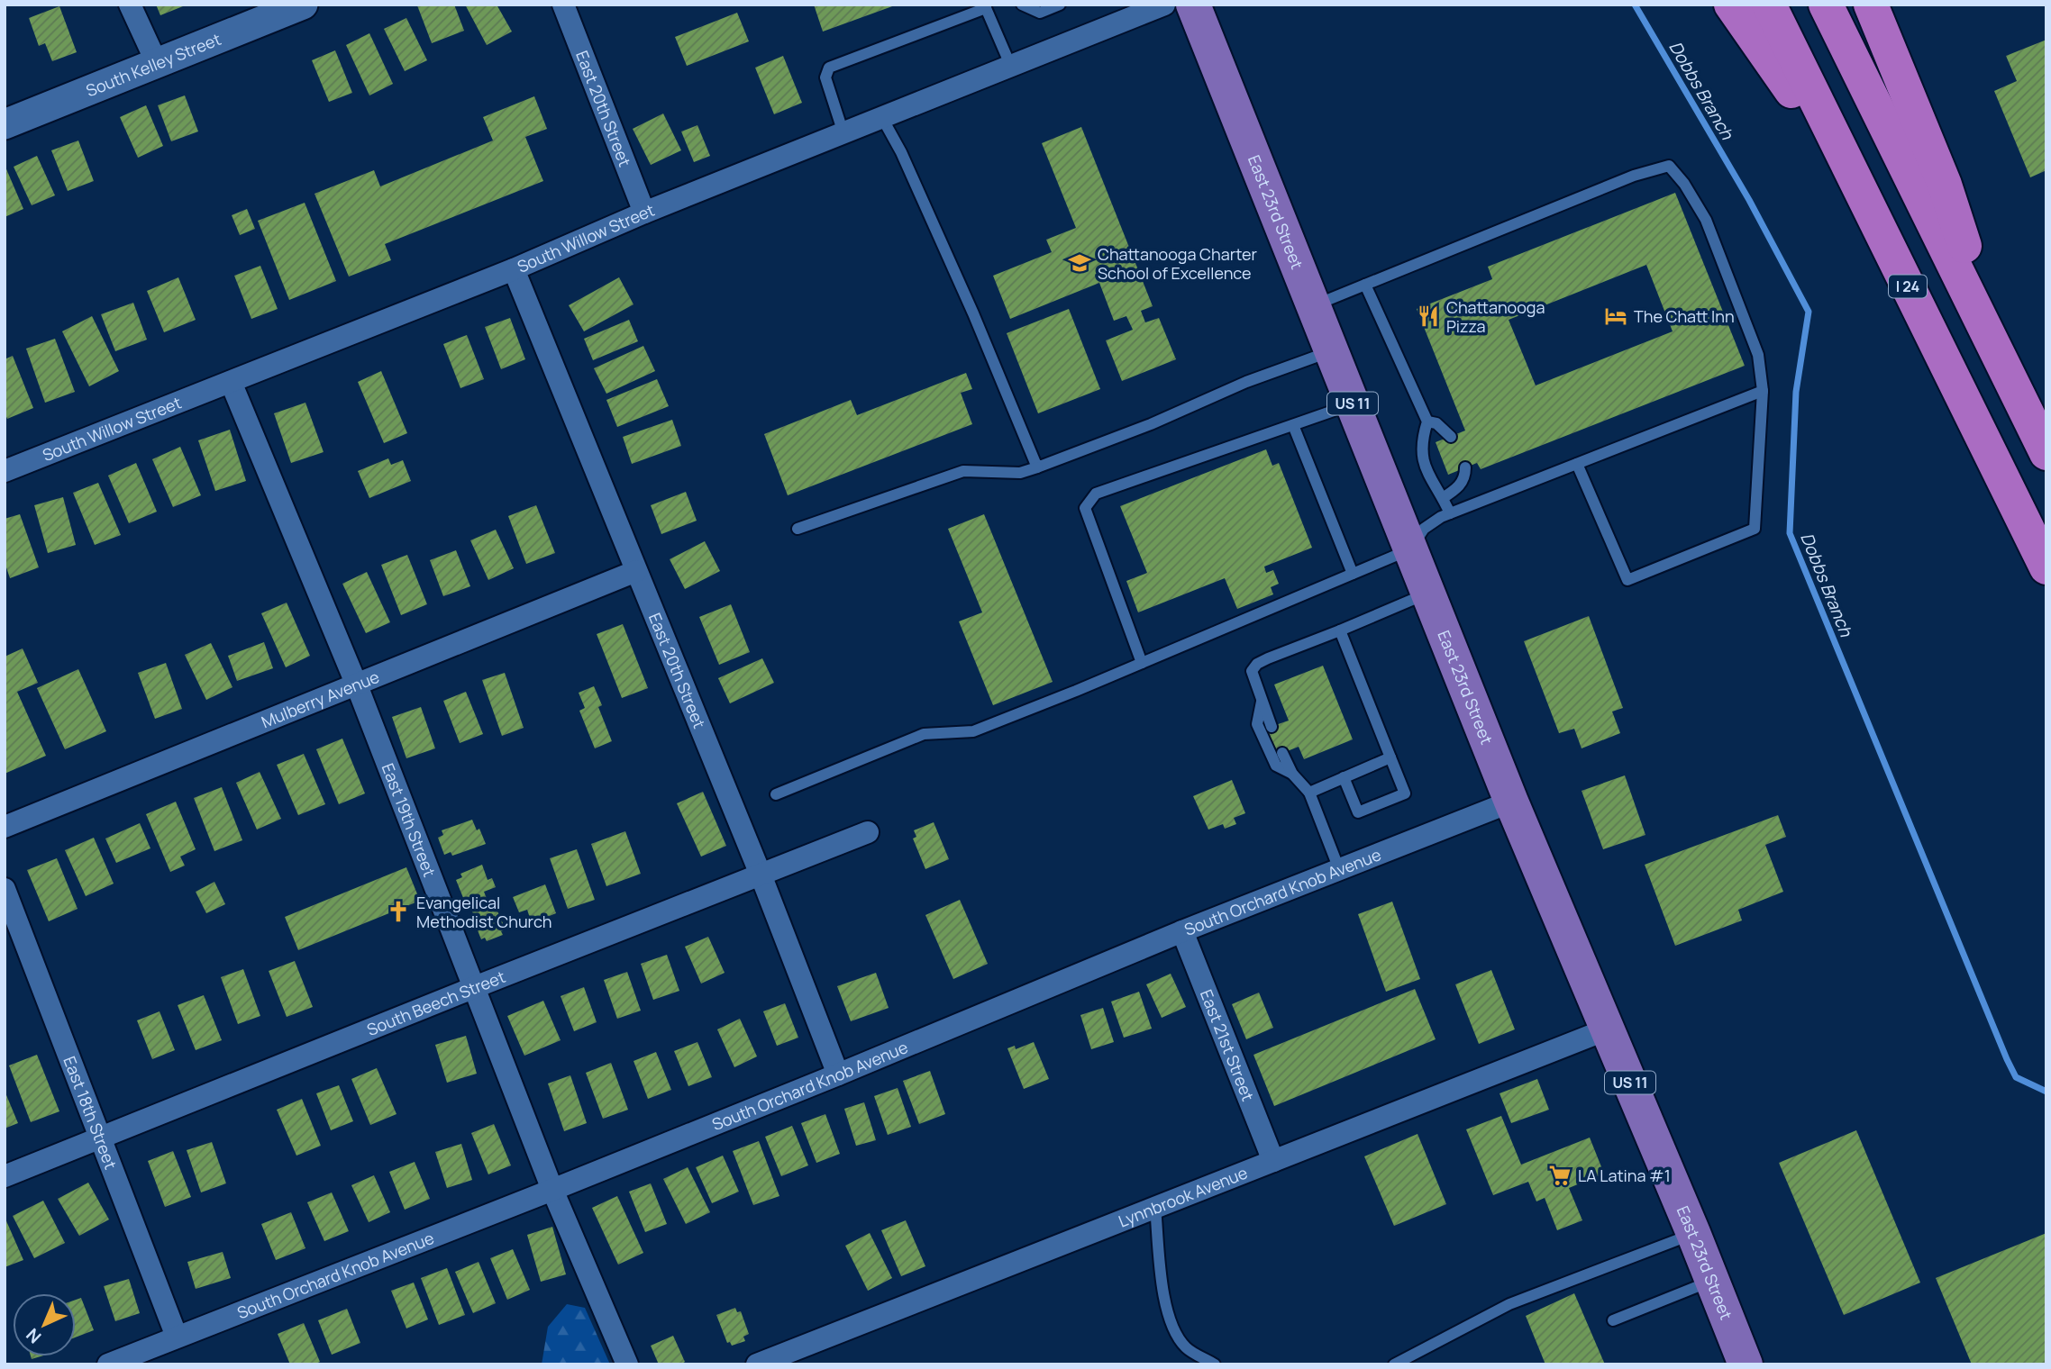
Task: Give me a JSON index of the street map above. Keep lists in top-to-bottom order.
{
  "streets": {
    "highway": ["I 24"],
    "main road": ["South Kelley Street", "East 23rd Street", "US 11"],
    "street": [
      "East 20th Street",
      "South Willow Street",
      "Mulberry Avenue",
      "East 19th Street",
      "South Orchard Knob Avenue",
      "South Beech Street",
      "East 21st Street",
      "East 18th Street",
      "Lynnbrook Avenue"
    ]
  },
  "crossings": [
    ["East 20th Street", "South Willow Street"],
    ["East 20th Street", "Mulberry Avenue"],
    ["East 20th Street", "South Orchard Knob Avenue"],
    ["East 20th Street", "South Beech Street"],
    ["East 23rd Street", "South Orchard Knob Avenue"],
    ["East 23rd Street", "Lynnbrook Avenue"],
    ["South Willow Street", "East 19th Street"],
    ["Mulberry Avenue", "East 19th Street"],
    ["East 19th Street", "South Orchard Knob Avenue"],
    ["East 19th Street", "South Beech Street"],
    ["South Orchard Knob Avenue", "East 21st Street"],
    ["South Orchard Knob Avenue", "East 18th Street"],
    ["South Beech Street", "East 18th Street"],
    ["East 21st Street", "Lynnbrook Avenue"]
  ],
  "water": ["Dobbs Branch"],
  "places": {
    "school or university": ["Chattanooga Charter School of Excellence"],
    "restaurant": ["Chattanooga Pizza"],
    "hotel": ["The Chatt Inn"],
    "church": ["Evangelical Methodist Church"],
    "supermarket": ["LA Latina #1"]
  },
  "north": "bottom left"
}
